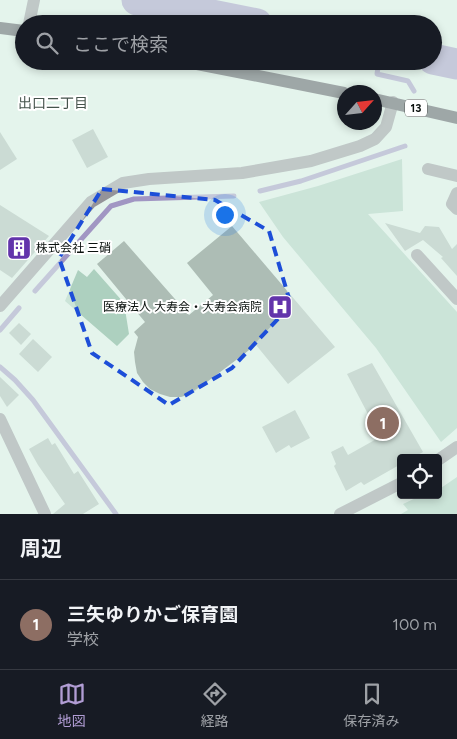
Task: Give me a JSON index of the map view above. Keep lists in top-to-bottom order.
{
  "streets": {
    "main road": ["13"]
  },
  "districts": ["出口二丁目"],
  "places": {
    "building": ["株式会社 三硝"],
    "hospital": ["医療法人 大寿会・大寿会病院"]
  },
  "north": "top right",
  "page": {
    "search": "ここで検索",
    "pins": "1",
    "heading": "周辺",
    "list": [
      {
        "mark": "1",
        "name": "三矢ゆりかご保育園",
        "note": "学校",
        "value": "100 m"
      }
    ],
    "nav": ["地図", "経路", "保存済み"]
  }
}
